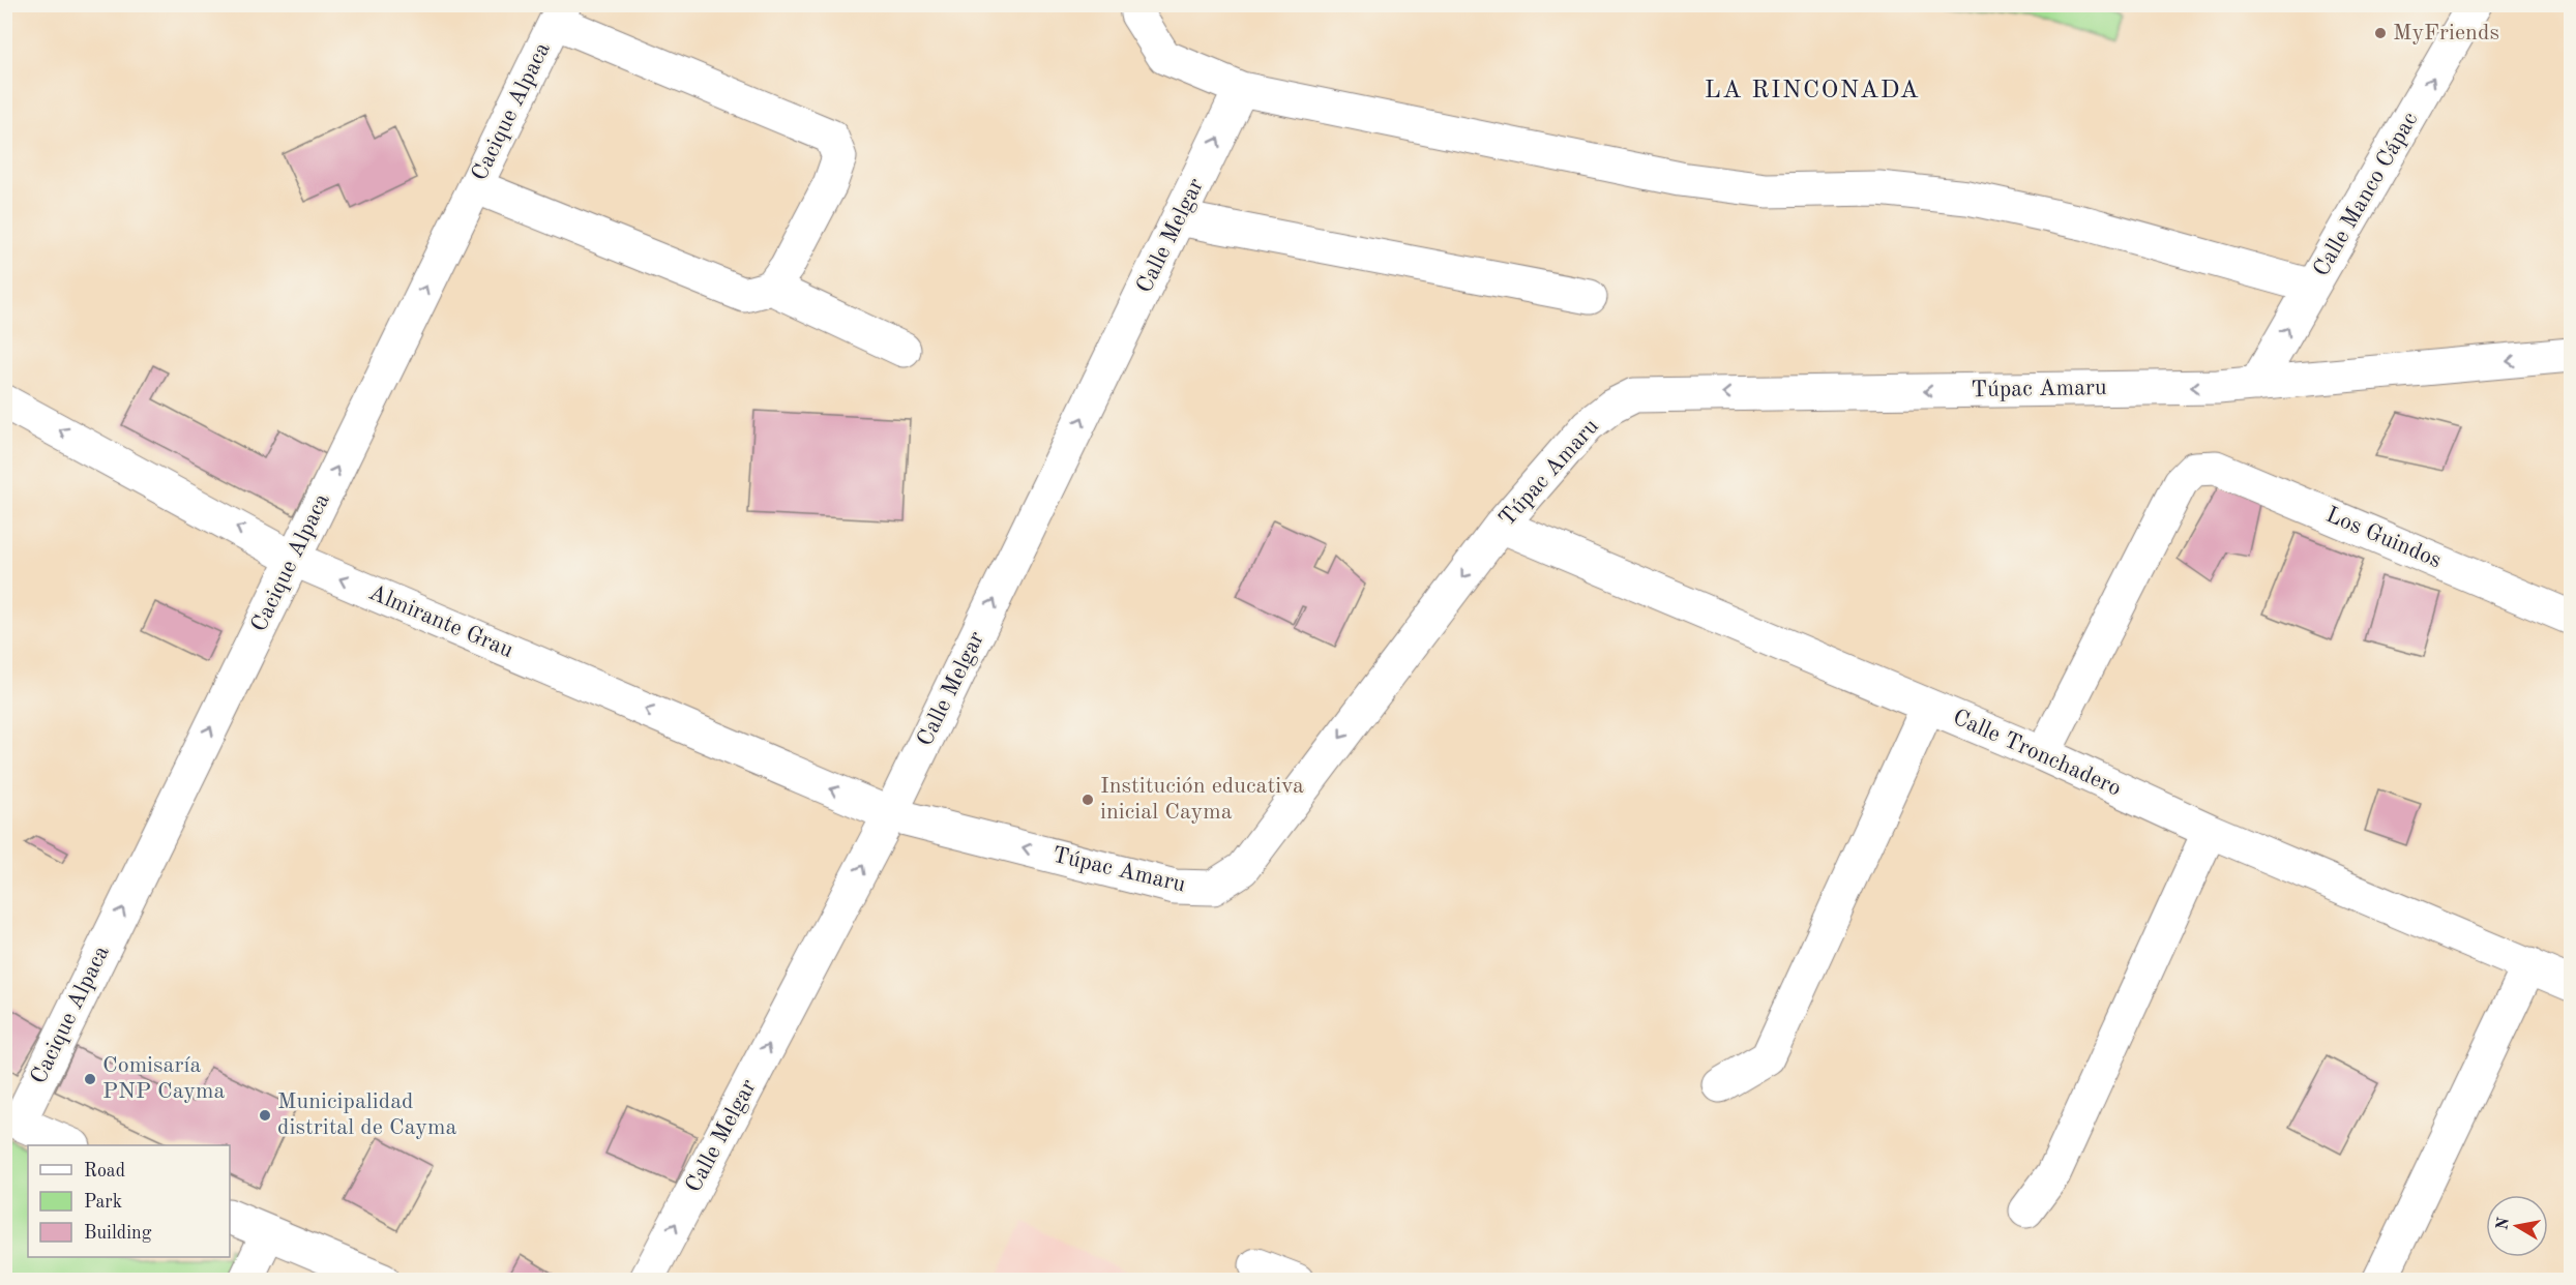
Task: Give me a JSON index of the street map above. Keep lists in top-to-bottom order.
{
  "streets": {
    "street": [
      "Cacique Alpaca",
      "Calle Manco Cápac",
      "Calle Melgar",
      "Túpac Amaru",
      "Los Guindos",
      "Almirante Grau",
      "Calle Tronchadero"
    ]
  },
  "crossings": [
    ["Cacique Alpaca", "Almirante Grau"],
    ["Calle Manco Cápac", "Túpac Amaru"],
    ["Calle Melgar", "Túpac Amaru"],
    ["Calle Melgar", "Almirante Grau"],
    ["Túpac Amaru", "Almirante Grau"],
    ["Túpac Amaru", "Calle Tronchadero"],
    ["Los Guindos", "Calle Tronchadero"]
  ],
  "one_way": [
    "Cacique Alpaca",
    "Calle Manco Cápac",
    "Calle Melgar",
    "Túpac Amaru",
    "Almirante Grau"
  ],
  "districts": ["LA RINCONADA"],
  "places": [
    "MyFriends",
    "Institución educativa inicial Cayma",
    "Comisaría PNP Cayma",
    "Municipalidad distrital de Cayma"
  ],
  "legend": ["Road", "Park", "Building"],
  "north": "left"
}
